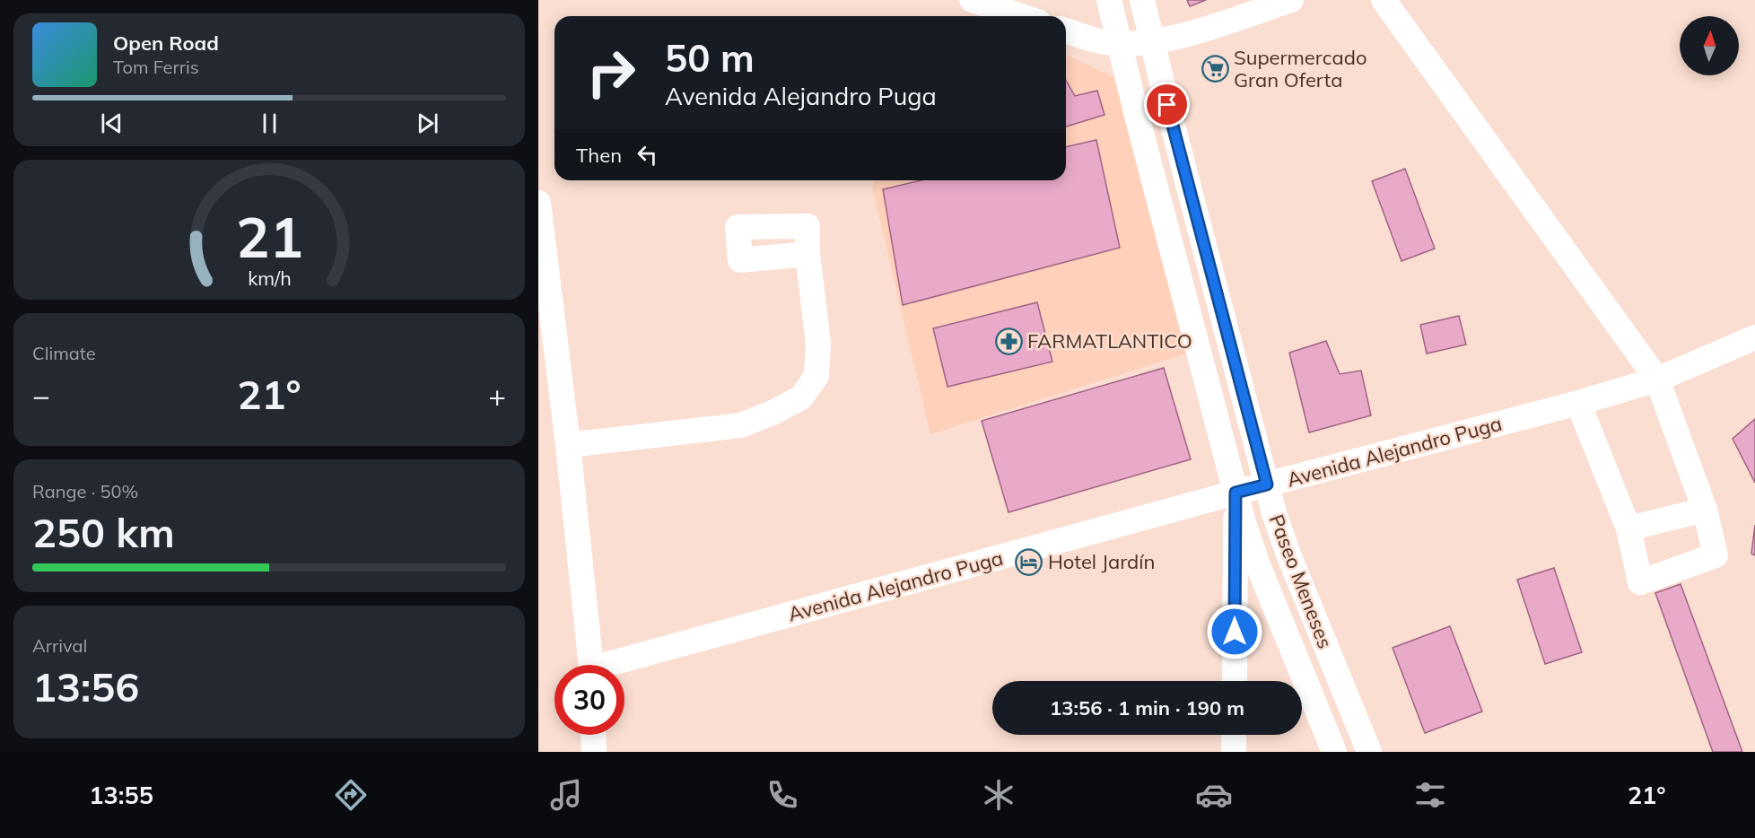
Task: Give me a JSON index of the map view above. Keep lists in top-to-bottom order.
{
  "streets": {
    "street": ["Avenida Alejandro Puga", "Paseo Meneses"]
  },
  "crossings": [
    ["Avenida Alejandro Puga", "Paseo Meneses"]
  ],
  "places": {
    "supermarket": ["Supermercado Gran Oferta"],
    "pharmacy": ["FARMATLANTICO"],
    "hotel": ["Hotel Jardín"]
  },
  "north": "top",
  "page": {
    "turn": ["50 m", "Avenida Alejandro Puga"],
    "song": ["Open Road", "Tom Ferris"],
    "then": "Then",
    "tile": [
      "Climate",
      ["Range · 50%", "250 km"],
      ["Arrival", "13:56"]
    ],
    "heat": ["−", "21°", "+"],
    "limit": "30",
    "trip": "13:56 · 1 min · 190 m",
    "tabs": ["13:55", "21°"],
    "gauge": ["21", "km/h"]
  }
}
